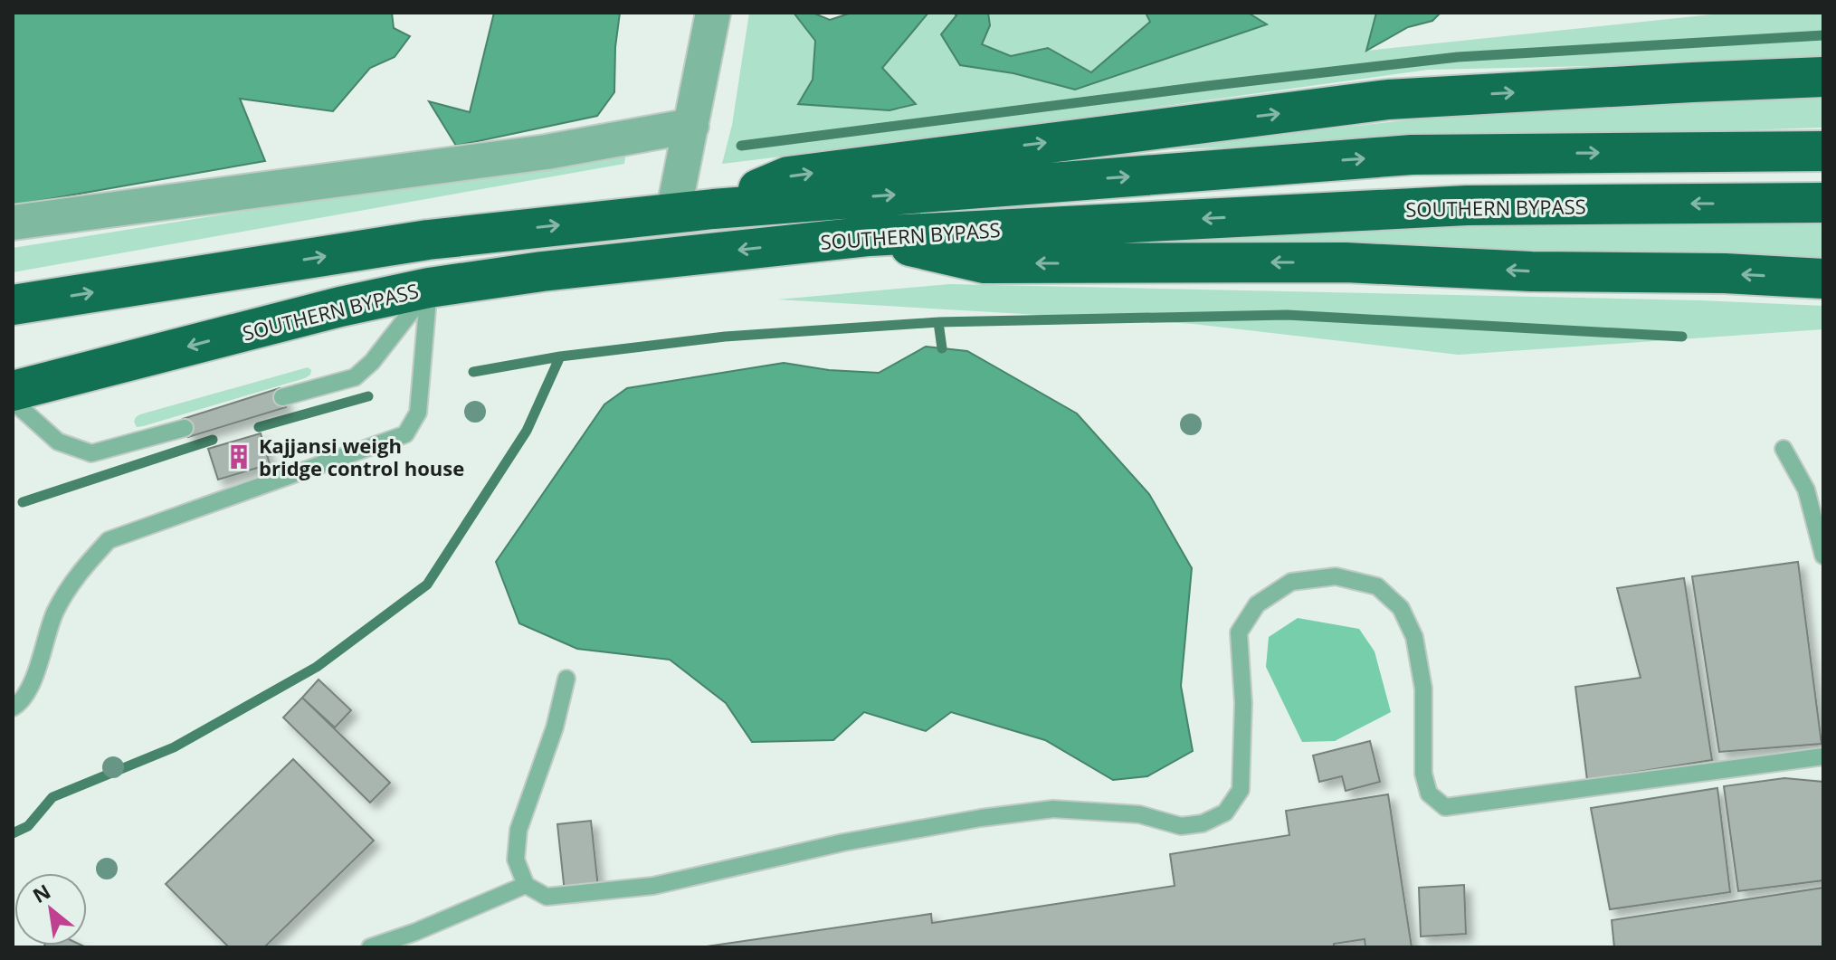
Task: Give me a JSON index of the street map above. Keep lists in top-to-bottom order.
{
  "streets": {
    "highway": ["SOUTHERN BYPASS"]
  },
  "places": {
    "building": ["Kajjansi weigh bridge control house"]
  },
  "north": "top left"
}
